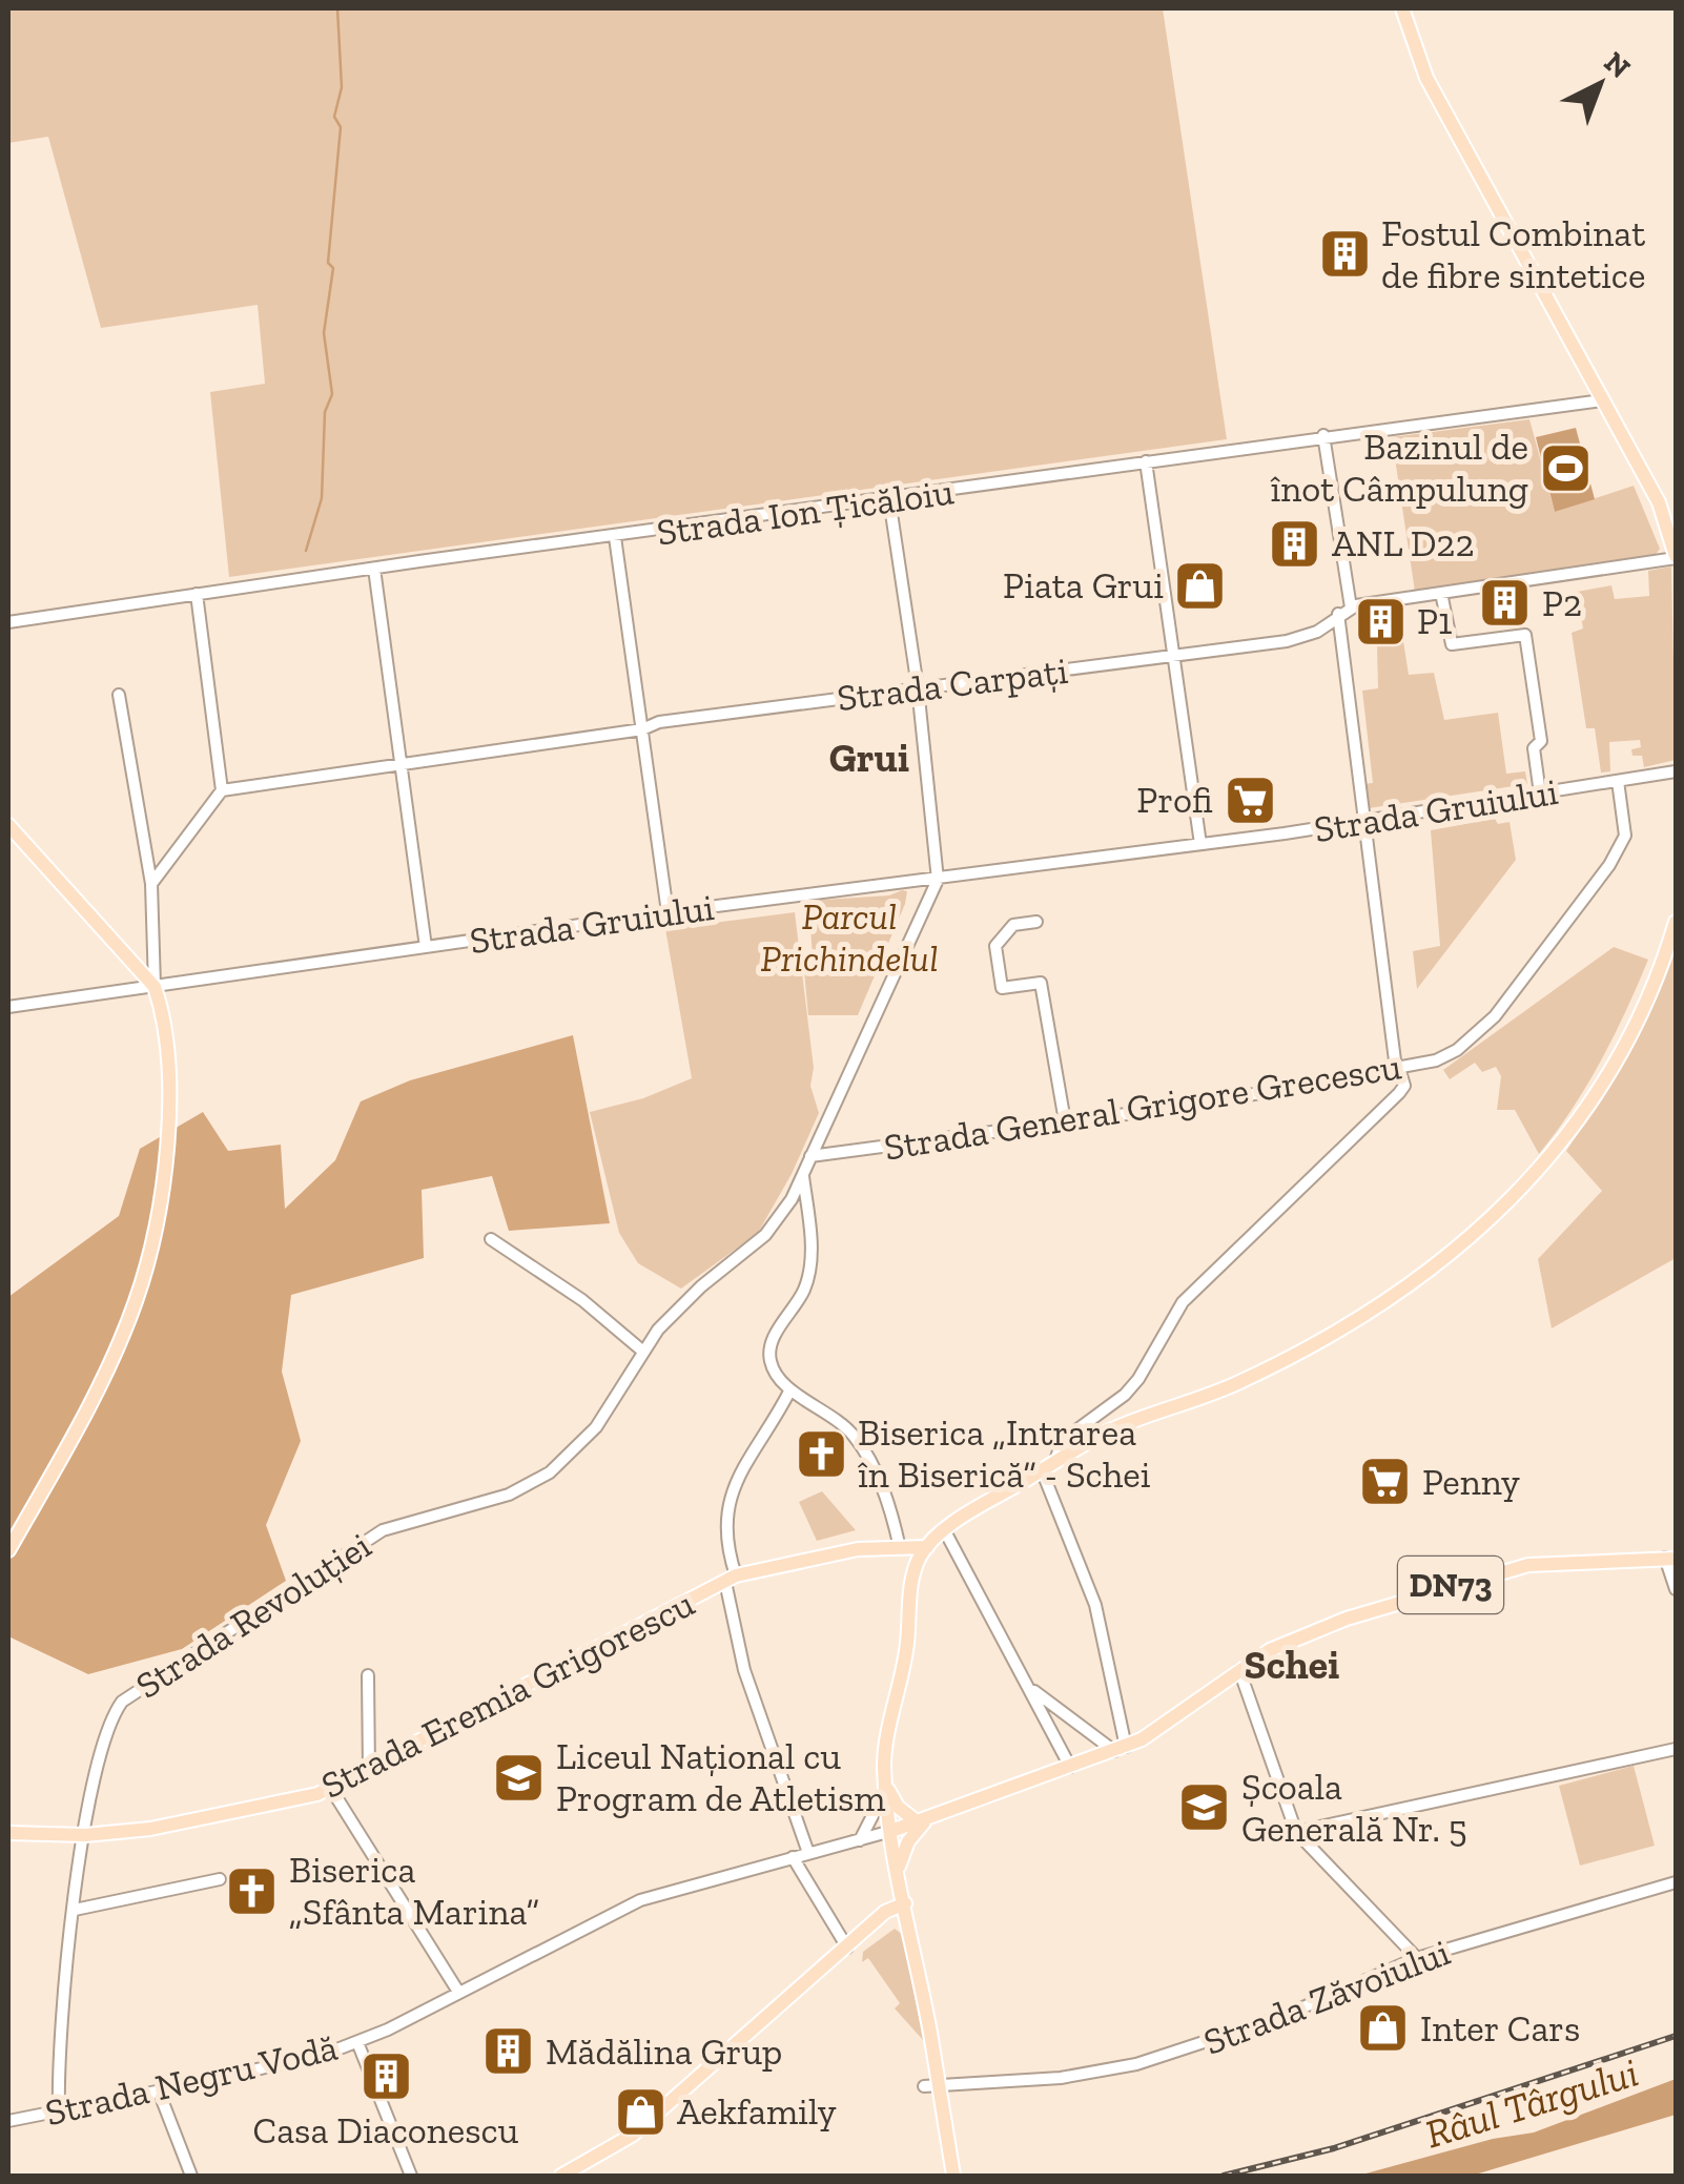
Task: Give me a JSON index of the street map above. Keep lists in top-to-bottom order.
{
  "streets": {
    "main road": ["DN73", "Strada Eremia Grigorescu", "Strada Negru Vodă"],
    "street": [
      "Strada Ion Țicăloiu",
      "Strada Carpați",
      "Strada Gruiului",
      "Strada General Grigore Grecescu",
      "Strada Revoluției",
      "Strada Zăvoiului"
    ]
  },
  "crossings": [
    ["Strada Gruiului", "Strada General Grigore Grecescu"],
    ["Strada Gruiului", "Strada Revoluției"],
    ["Strada General Grigore Grecescu", "Strada Revoluției"],
    ["DN73", "Strada Negru Vodă"],
    ["Strada Revoluției", "Strada Eremia Grigorescu"],
    ["Strada Revoluției", "Strada Negru Vodă"]
  ],
  "districts": ["Grui", "Schei"],
  "water": ["Râul Târgului"],
  "parks": ["Parcul Prichindelul"],
  "places": {
    "building": [
      "Fostul Combinat de fibre sintetice",
      "ANL D22",
      "P2",
      "P1",
      "Mădălina Grup",
      "Casa Diaconescu"
    ],
    "sports": ["Bazinul de înot Câmpulung"],
    "shop": ["Piata Grui", "Inter Cars", "Aekfamily"],
    "supermarket": ["Profi", "Penny"],
    "church": ["Biserica „Intrarea în Biserică” - Schei", "Biserica „Sfânta Marina”"],
    "school or university": ["Liceul Național cu Program de Atletism", "Școala Generală Nr. 5"]
  },
  "north": "top right"
}
